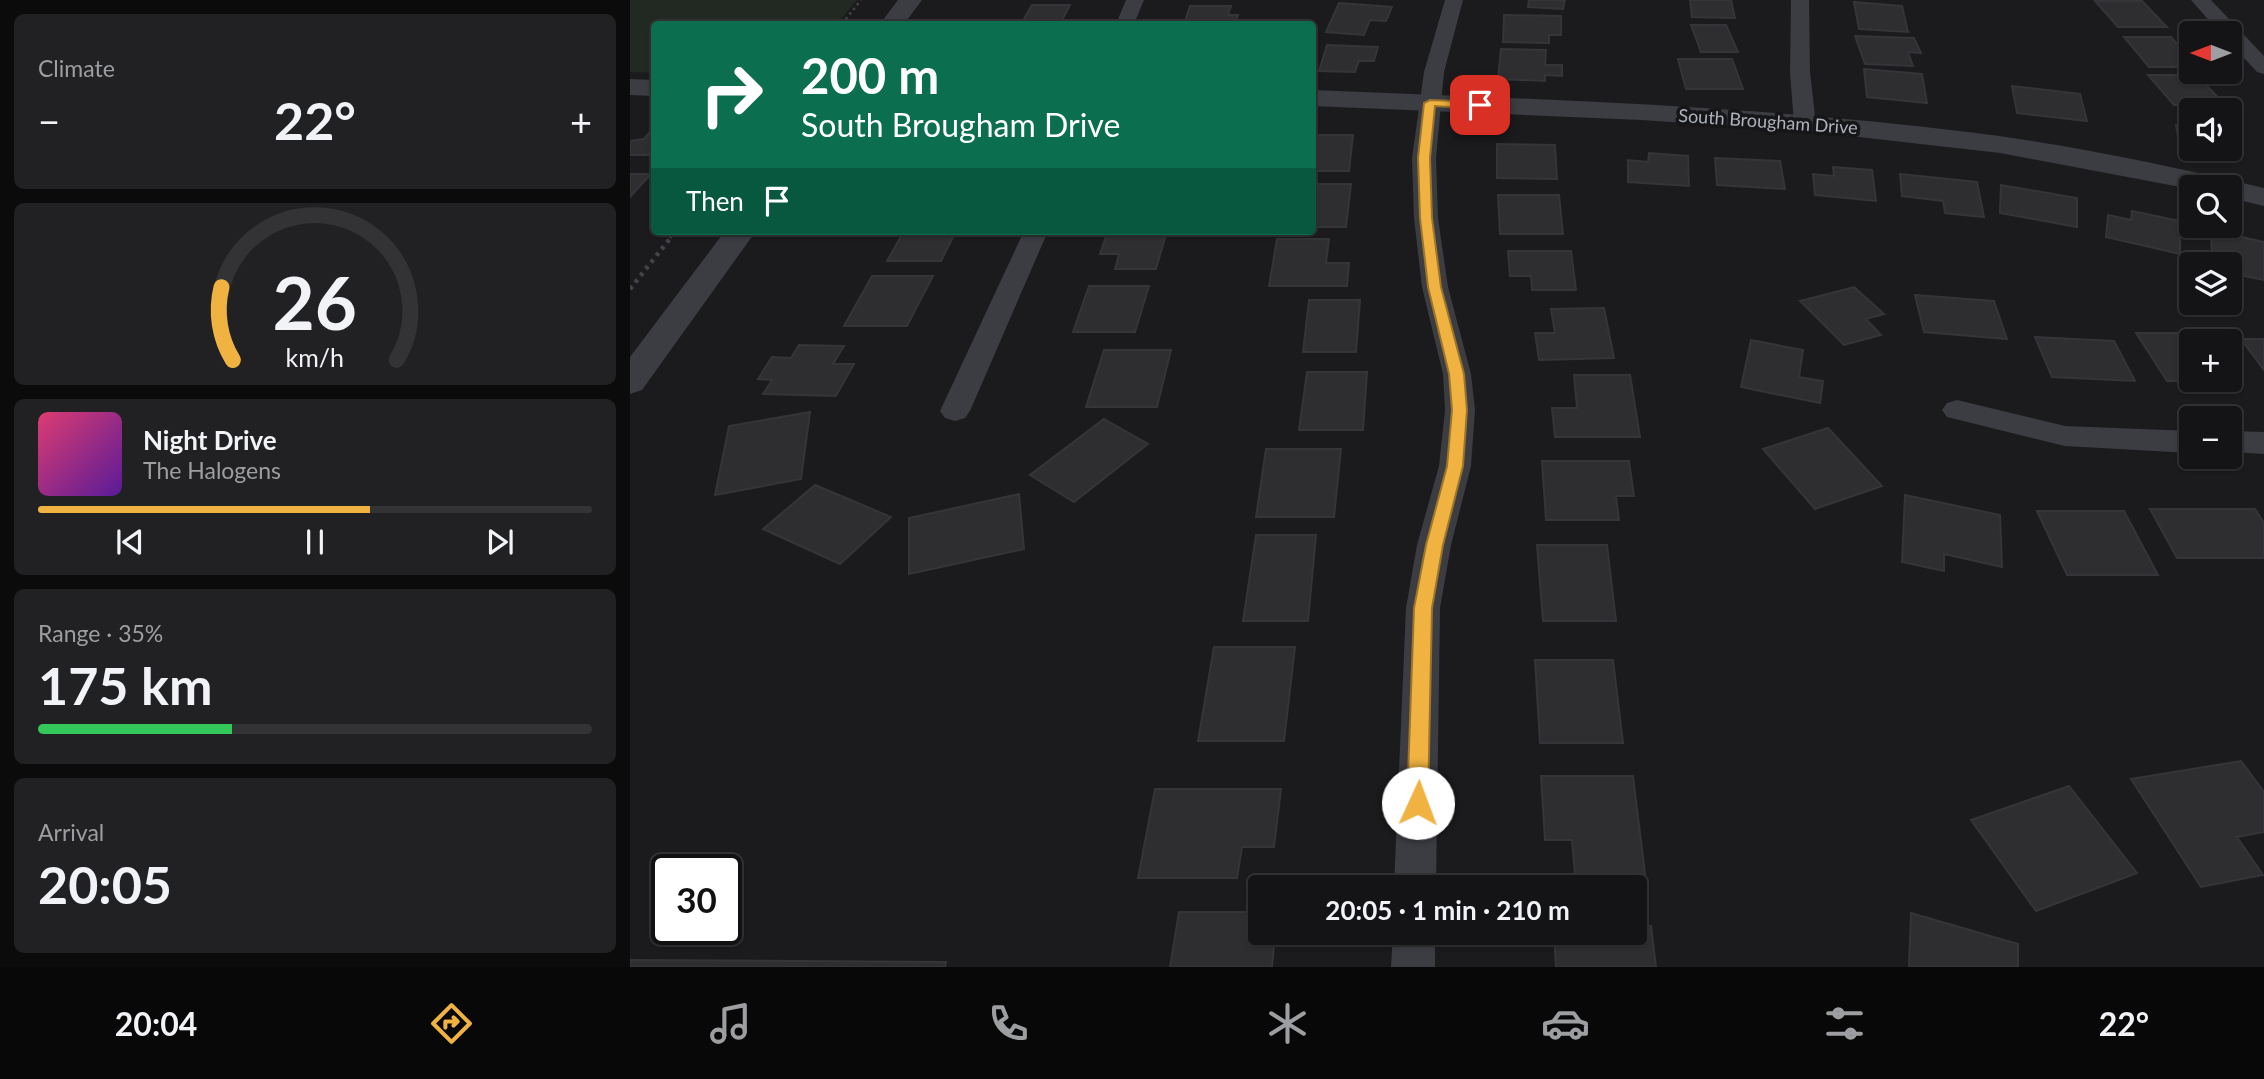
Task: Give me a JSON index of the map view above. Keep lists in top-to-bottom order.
{
  "streets": {
    "street": ["South Brougham Drive"]
  },
  "north": "left",
  "page": {
    "tile": [
      "Climate",
      ["Range · 35%", "175 km"],
      ["Arrival", "20:05"]
    ],
    "map_buttons": ["+", "−"],
    "turn": ["200 m", "South Brougham Drive"],
    "heat": ["−", "22°", "+"],
    "then": "Then",
    "song": ["Night Drive", "The Halogens"],
    "limit": "30",
    "trip": "20:05 · 1 min · 210 m",
    "tabs": ["20:04", "22°"],
    "gauge": ["26", "km/h"]
  }
}
